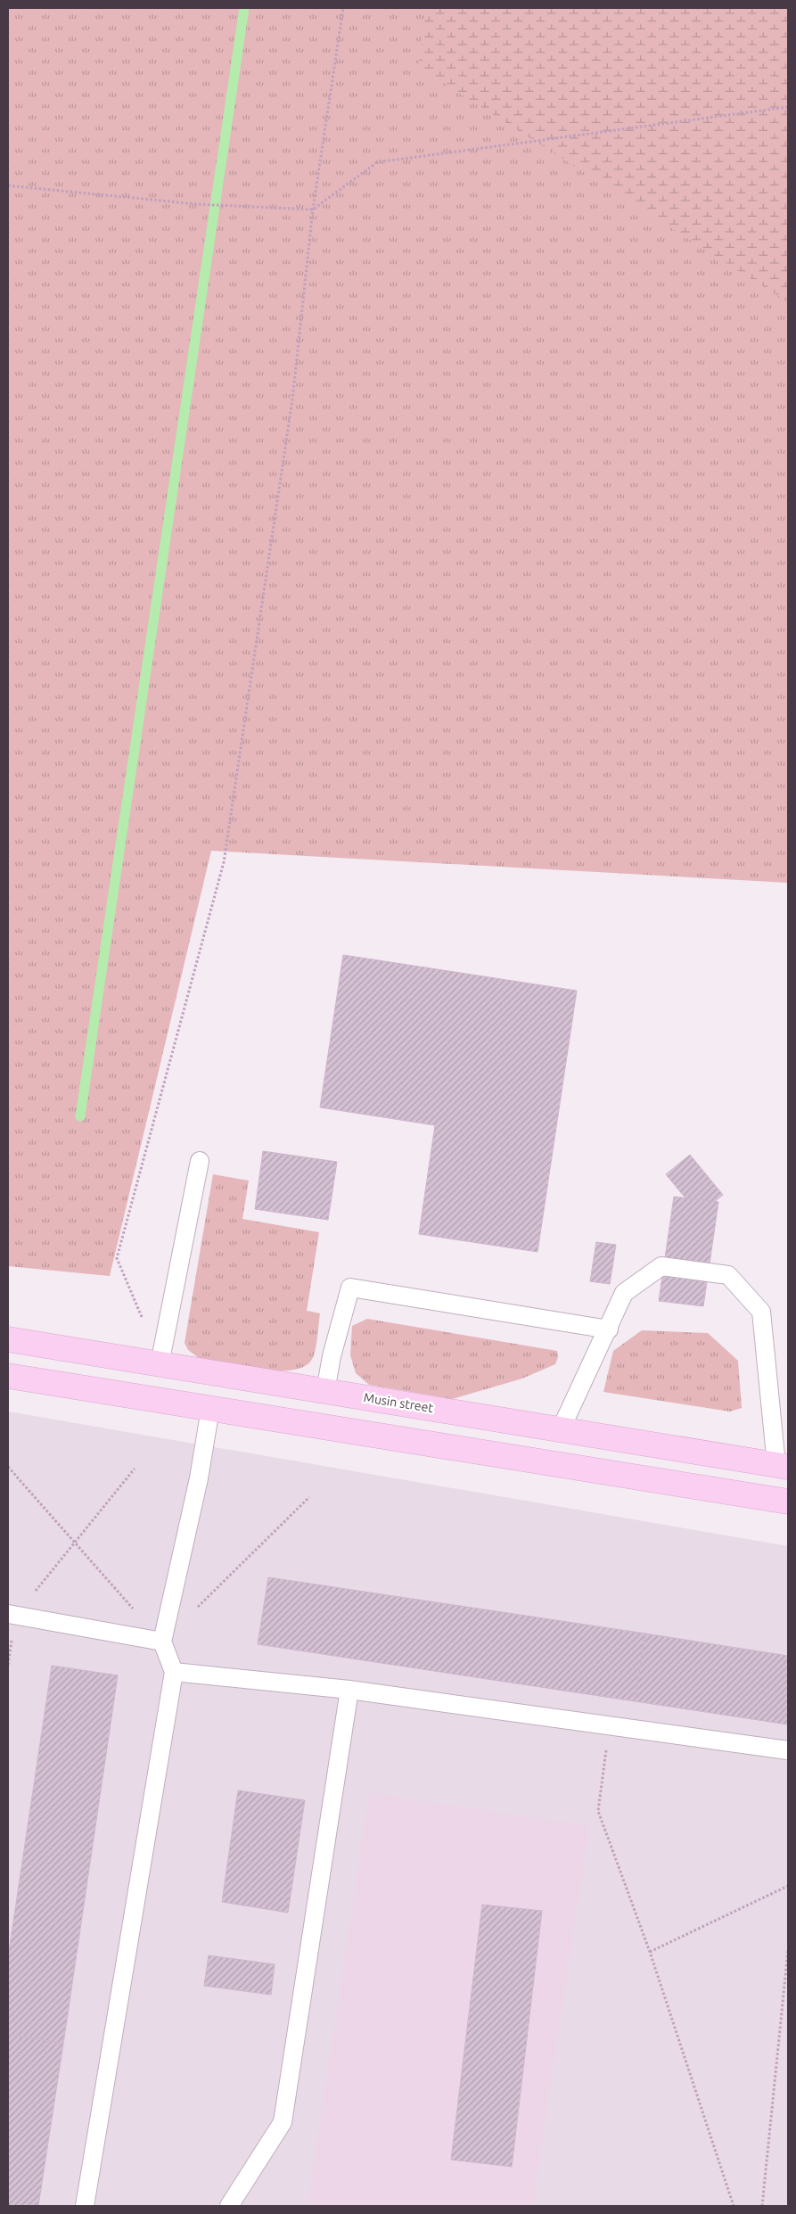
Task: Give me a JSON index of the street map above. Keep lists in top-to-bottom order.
{
  "streets": {
    "street": ["Musin street"]
  }
}
